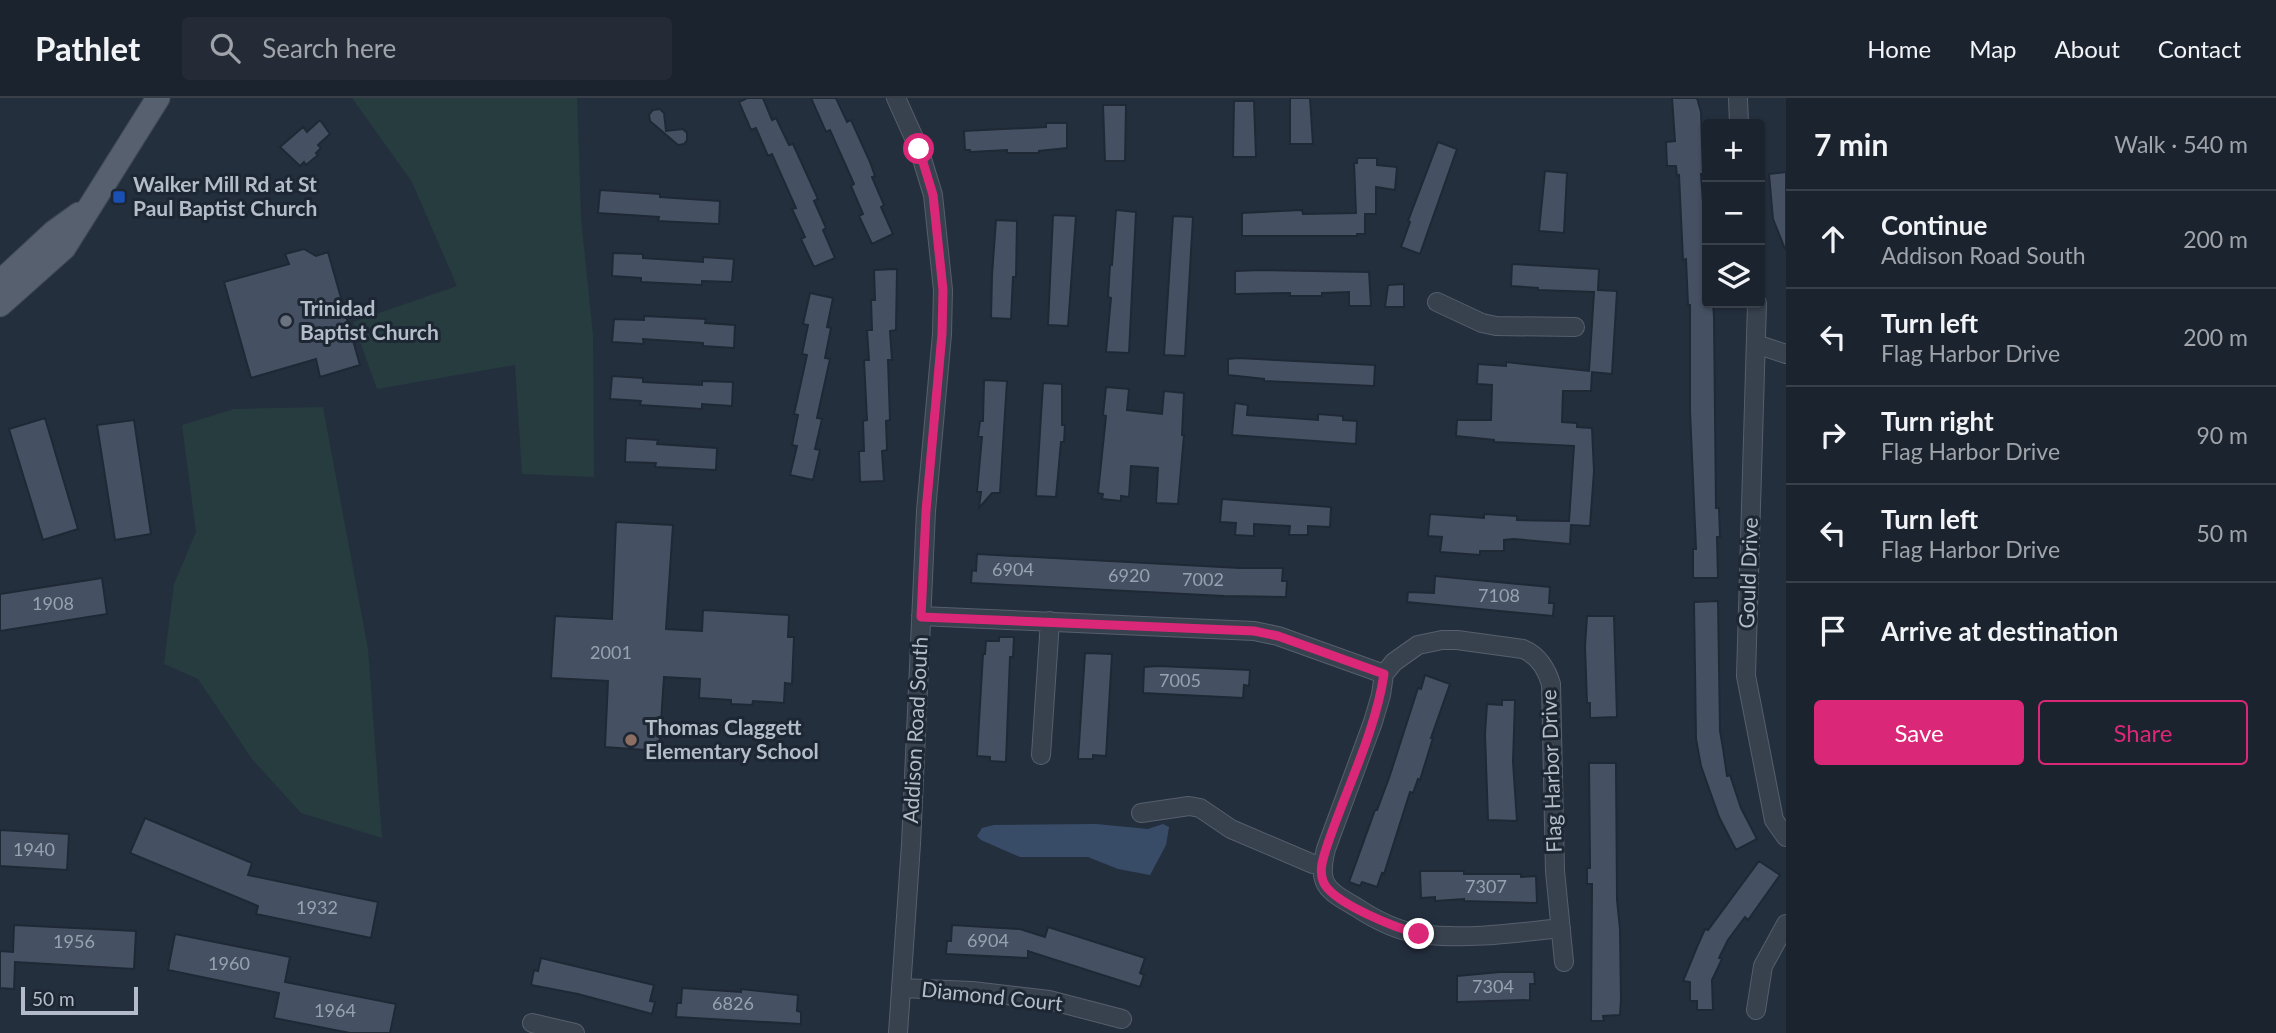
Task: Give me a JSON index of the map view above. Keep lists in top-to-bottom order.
{
  "streets": {
    "street": [
      "Gould Drive",
      "Addison Road South",
      "Flag Harbor Drive",
      "Diamond Court"
    ]
  },
  "crossings": [
    ["Addison Road South", "Diamond Court"]
  ],
  "places": {
    "transit": ["Walker Mill Rd at St Paul Baptist Church"],
    "other": ["Trinidad Baptist Church", "Thomas Claggett Elementary School"]
  },
  "house_numbers": [
    "6904",
    "6920",
    "7002",
    "7108",
    "1908",
    "2001",
    "7005",
    "1940",
    "7307",
    "1932",
    "6904",
    "1956",
    "1960",
    "7304",
    "6826",
    "1964"
  ],
  "scale_bar": "50 m",
  "page": {
    "header": "Pathlet",
    "search": "Search here",
    "nav": [
      "Home",
      "Map",
      "About",
      "Contact"
    ],
    "heading": ["7 min", "Walk · 540 m"],
    "map_buttons": ["+", "−"],
    "list": [
      ["Continue", "Addison Road South", "200 m"],
      ["Turn left", "Flag Harbor Drive", "200 m"],
      ["Turn right", "Flag Harbor Drive", "90 m"],
      ["Turn left", "Flag Harbor Drive", "50 m"],
      "Arrive at destination"
    ],
    "buttons": ["Save", "Share"],
    "scale": "50 m"
  }
}
